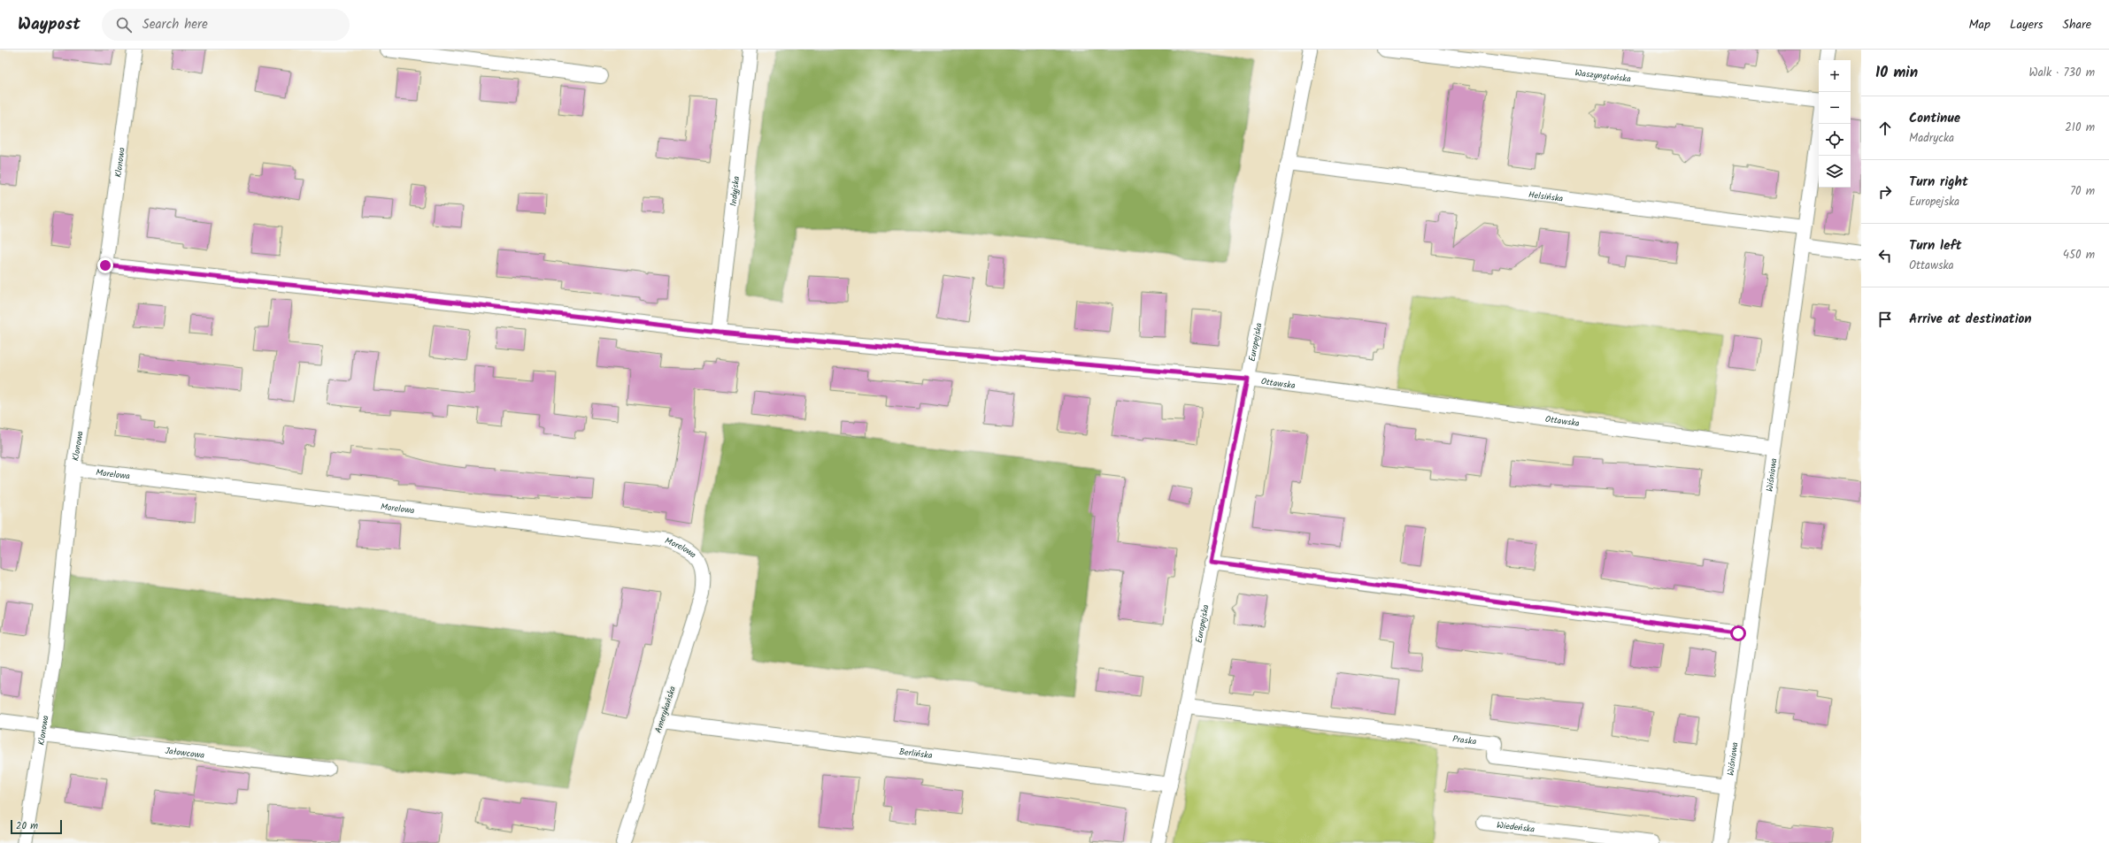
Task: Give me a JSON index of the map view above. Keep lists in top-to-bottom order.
{
  "streets": {
    "street": [
      "Waszyngtońska",
      "Klonowa",
      "Indyjska",
      "Helsińska",
      "Europejska",
      "Ottawska",
      "Morelowa",
      "Wiśniowa",
      "Amerykańska",
      "Praska",
      "Jałowcowa",
      "Berlińska",
      "Wiedeńska"
    ]
  },
  "crossings": [
    ["Klonowa", "Ottawska"],
    ["Klonowa", "Morelowa"],
    ["Klonowa", "Jałowcowa"],
    ["Indyjska", "Ottawska"],
    ["Helsińska", "Europejska"],
    ["Helsińska", "Wiśniowa"],
    ["Europejska", "Ottawska"],
    ["Europejska", "Praska"],
    ["Europejska", "Berlińska"],
    ["Ottawska", "Wiśniowa"],
    ["Morelowa", "Amerykańska"],
    ["Wiśniowa", "Praska"],
    ["Amerykańska", "Berlińska"]
  ],
  "scale_bar": "20 m",
  "page": {
    "header": "Waypost",
    "search": "Search here",
    "nav": ["Map", "Layers", "Share"],
    "heading": ["10 min", "Walk · 730 m"],
    "map_buttons": ["+", "−"],
    "list": [
      ["Continue", "Madrycka", "210 m"],
      ["Turn right", "Europejska", "70 m"],
      ["Turn left", "Ottawska", "450 m"],
      "Arrive at destination"
    ],
    "scale": "20 m"
  }
}
